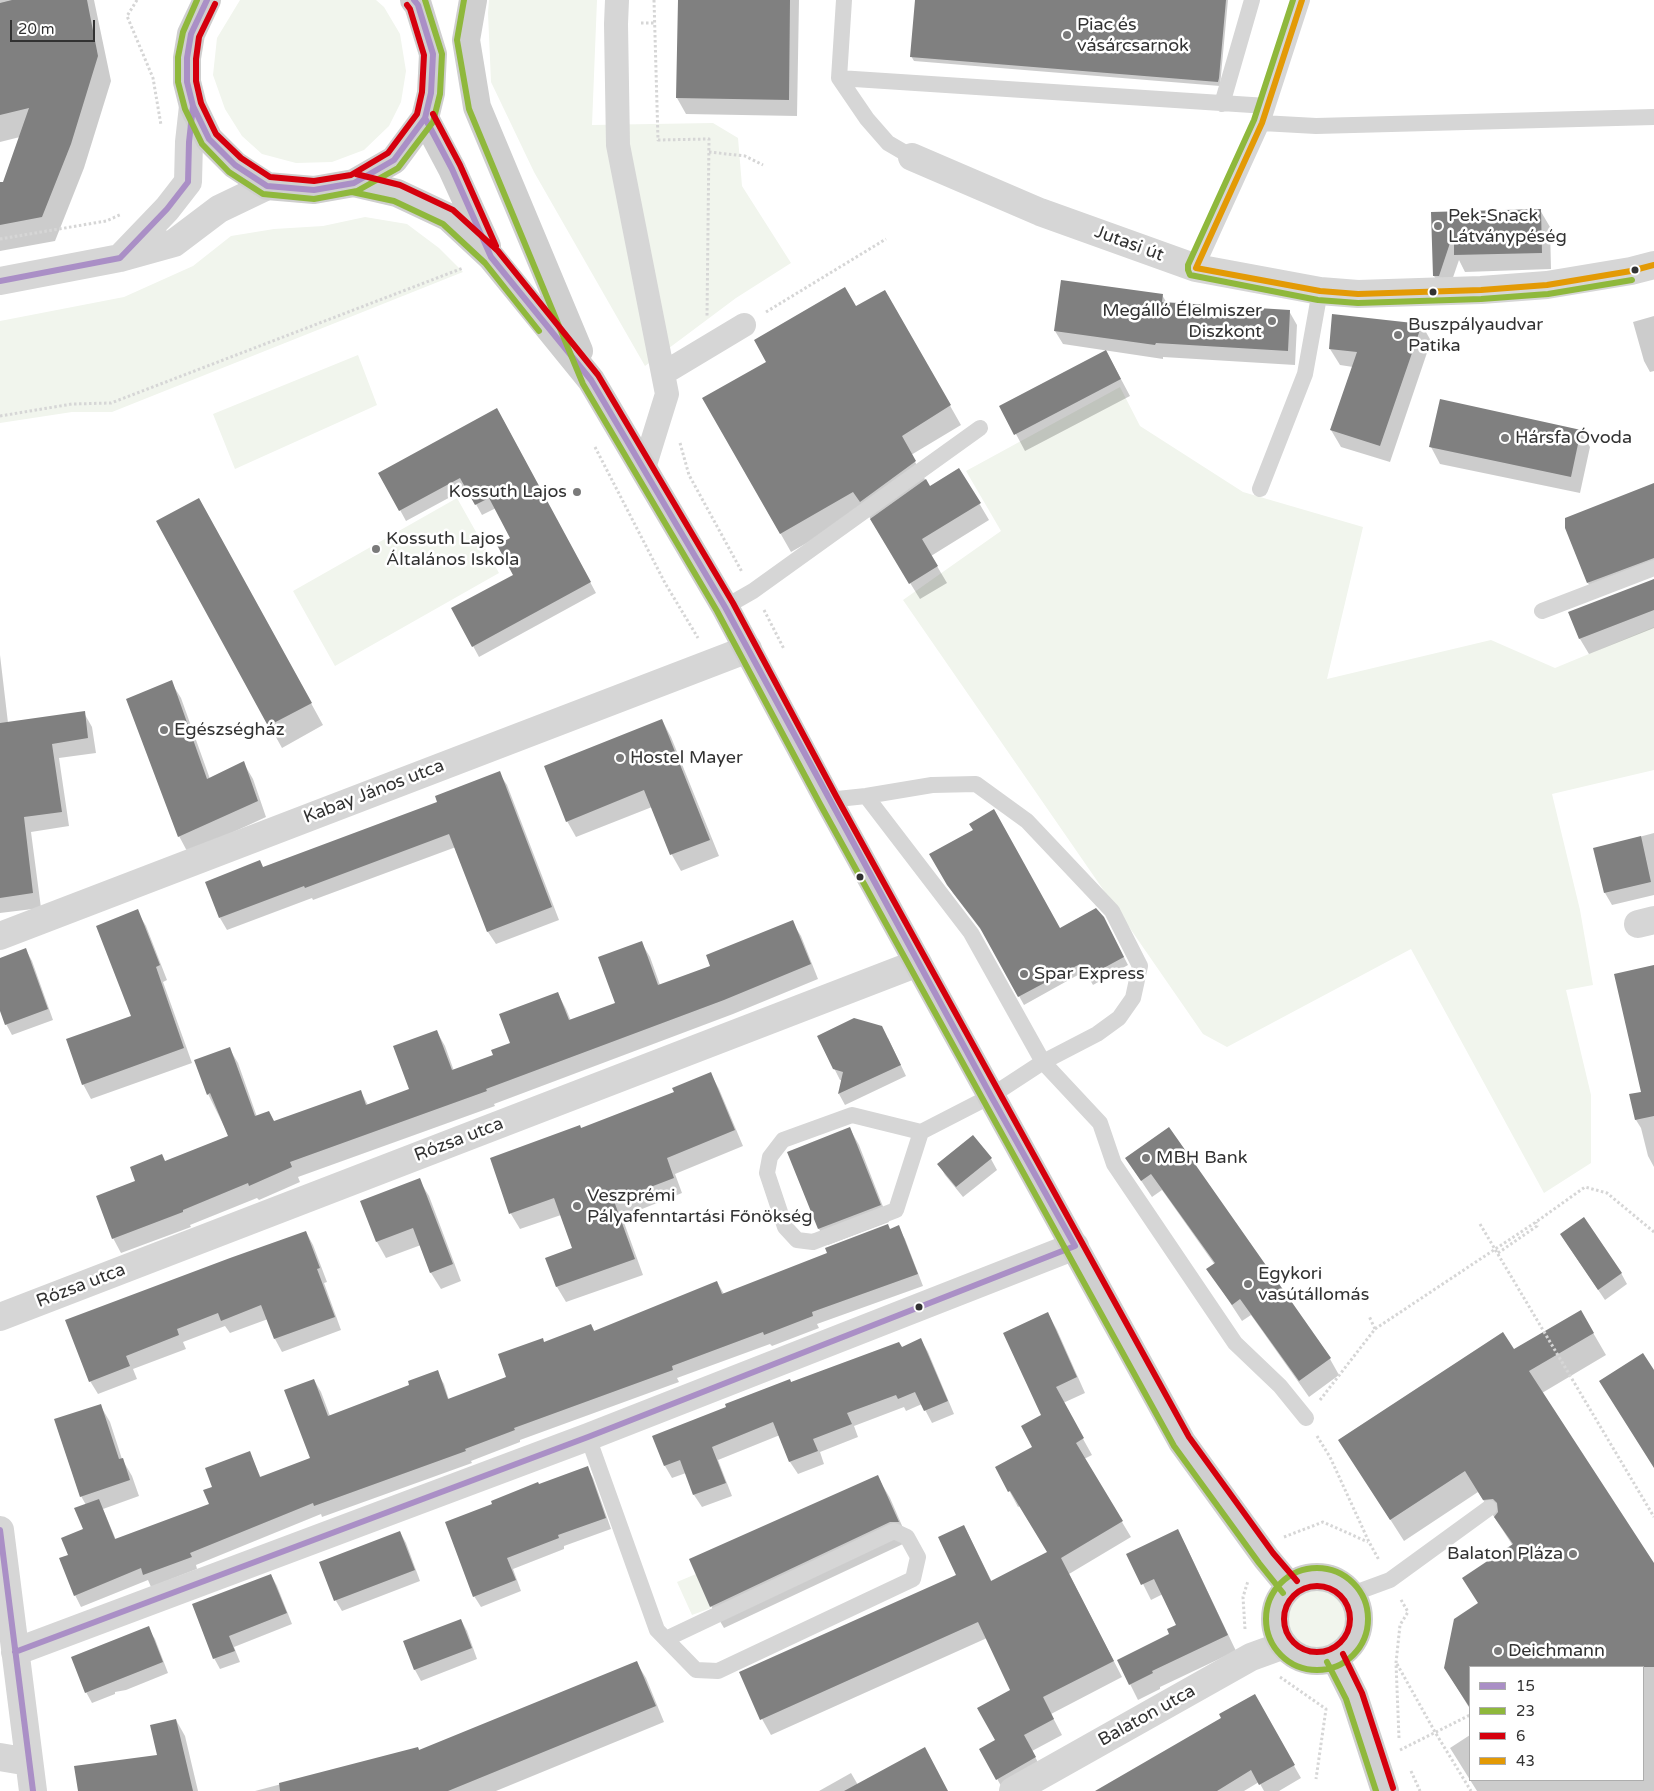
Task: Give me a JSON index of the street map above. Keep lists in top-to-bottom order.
{
  "streets": {
    "street": [
      "Jutasi út",
      "Kabay János utca",
      "Rózsa utca",
      "Balaton utca"
    ]
  },
  "places": [
    "Piac és vásárcsarnok",
    "Pek-Snack Látványpéség",
    "Megálló Élelmiszer Diszkont",
    "Buszpályaudvar Patika",
    "Hársfa Óvoda",
    "Kossuth Lajos",
    "Kossuth Lajos Általános Iskola",
    "Egészségház",
    "Hostel Mayer",
    "Spar Express",
    "MBH Bank",
    "Veszprémi Pályafenntartási Főnökség",
    "Egykori vasútállomás",
    "Balaton Pláza",
    "Deichmann"
  ],
  "lines": [
    "transit line 15",
    "transit line 23",
    "transit line 43",
    "transit line 6"
  ],
  "legend": [
    "15",
    "23",
    "6",
    "43"
  ],
  "scale_bar": "20 m"
}
